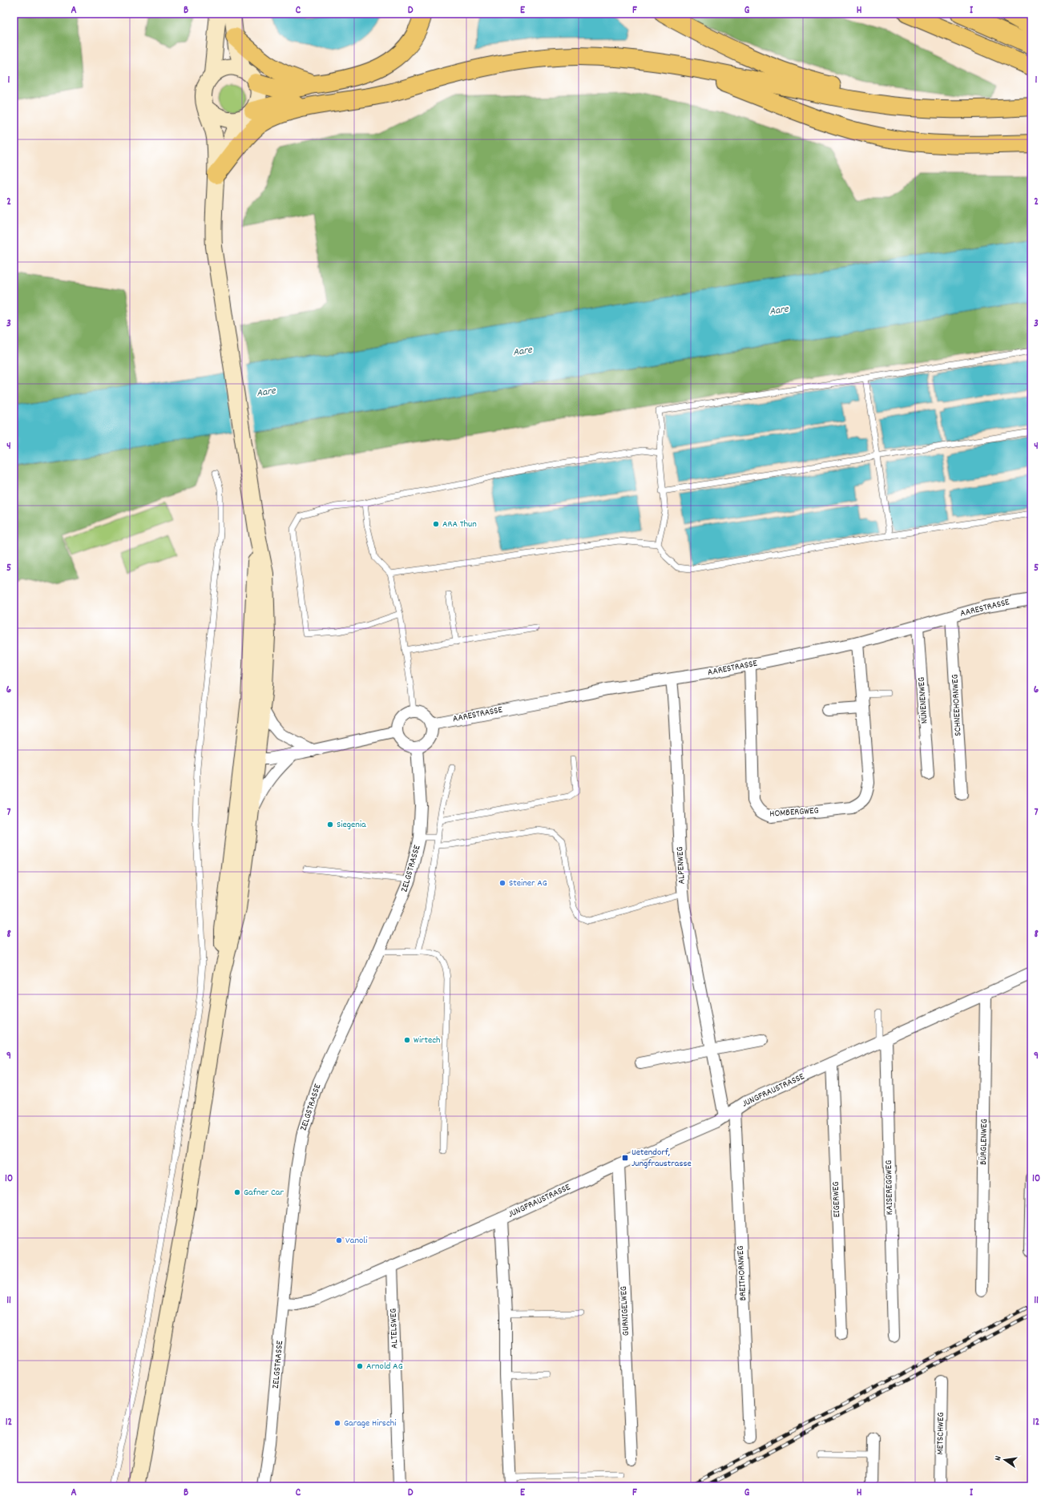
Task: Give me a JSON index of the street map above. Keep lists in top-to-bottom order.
{
  "streets": {
    "street": [
      "AARESTRASSE",
      "NÜNENENWEG",
      "SCHNEEHORNWEG",
      "HOMBERGWEG",
      "ALPENWEG",
      "ZELGSTRASSE",
      "JUNGFRAUSTRASSE",
      "BÜRGLENWEG",
      "KAISEREGGWEG",
      "EIGERWEG",
      "BREITHORNWEG",
      "GURNIGELWEG",
      "ALTELSWEG",
      "METSCHWEG"
    ]
  },
  "crossings": [
    ["AARESTRASSE", "NÜNENENWEG"],
    ["AARESTRASSE", "SCHNEEHORNWEG"],
    ["AARESTRASSE", "HOMBERGWEG"],
    ["AARESTRASSE", "ALPENWEG"],
    ["AARESTRASSE", "ZELGSTRASSE"],
    ["ALPENWEG", "JUNGFRAUSTRASSE"],
    ["ZELGSTRASSE", "JUNGFRAUSTRASSE"],
    ["JUNGFRAUSTRASSE", "BÜRGLENWEG"],
    ["JUNGFRAUSTRASSE", "KAISEREGGWEG"],
    ["JUNGFRAUSTRASSE", "EIGERWEG"],
    ["JUNGFRAUSTRASSE", "BREITHORNWEG"],
    ["JUNGFRAUSTRASSE", "GURNIGELWEG"],
    ["JUNGFRAUSTRASSE", "ALTELSWEG"]
  ],
  "water": ["Aare"],
  "places": {
    "other": [
      "ARA Thun",
      "Siegenia",
      "Steiner AG",
      "Wirtech",
      "Gafner Car",
      "Vanoli",
      "Arnold AG",
      "Garage Hirschi"
    ],
    "transit": ["Uetendorf, Jungfraustrasse"]
  },
  "north": "left",
  "grid": {
    "columns": [
      "A",
      "B",
      "C",
      "D",
      "E",
      "F",
      "G",
      "H",
      "I"
    ],
    "rows": [
      "1",
      "2",
      "3",
      "4",
      "5",
      "6",
      "7",
      "8",
      "9",
      "10",
      "11",
      "12"
    ]
  }
}
